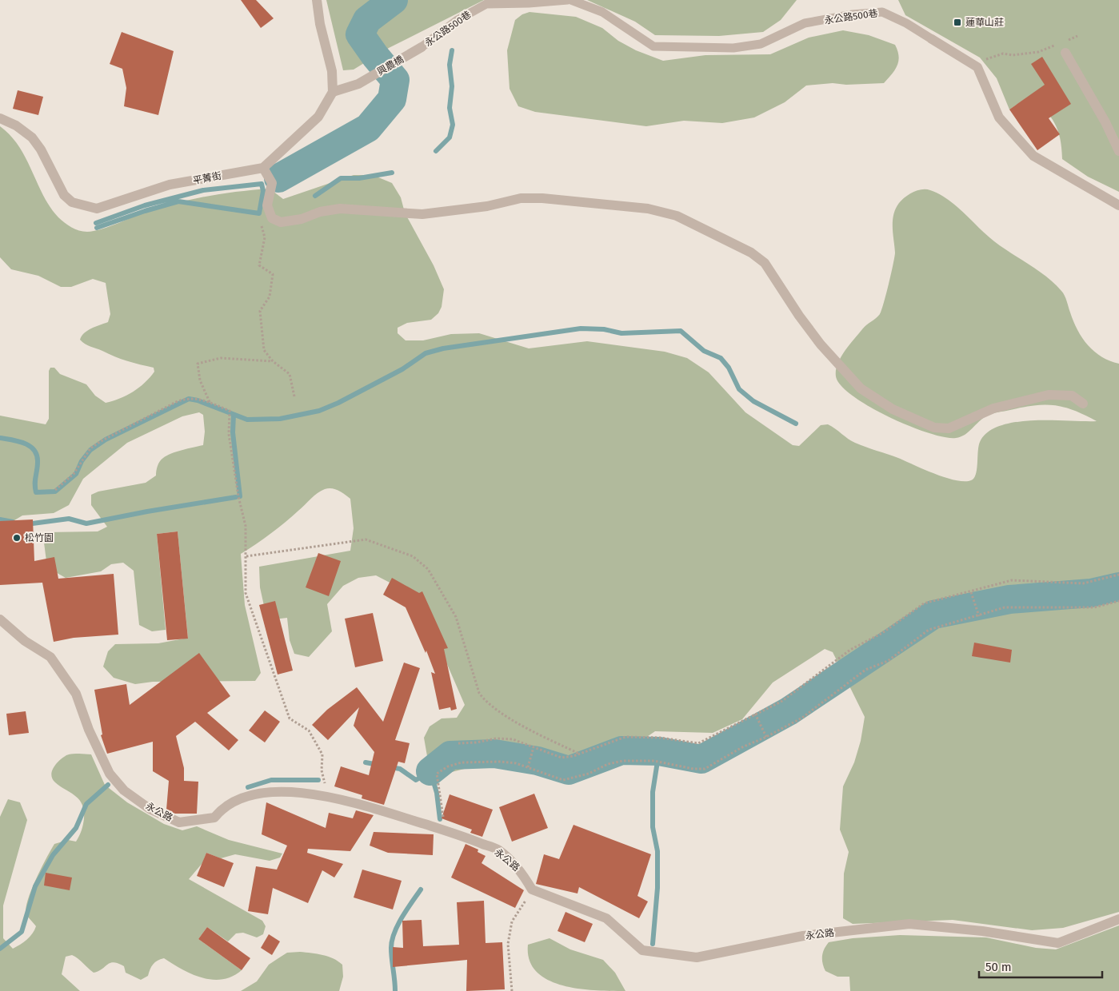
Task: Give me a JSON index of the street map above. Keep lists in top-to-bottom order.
{
  "streets": {
    "street": [
      "永公路500巷",
      "興農橋",
      "平菁街",
      "永公路"
    ]
  },
  "crossings": [
    ["永公路500巷", "興農橋"]
  ],
  "places": {
    "transit": ["蓮華山莊"],
    "other": ["松竹園"]
  },
  "scale_bar": "50 m"
}
